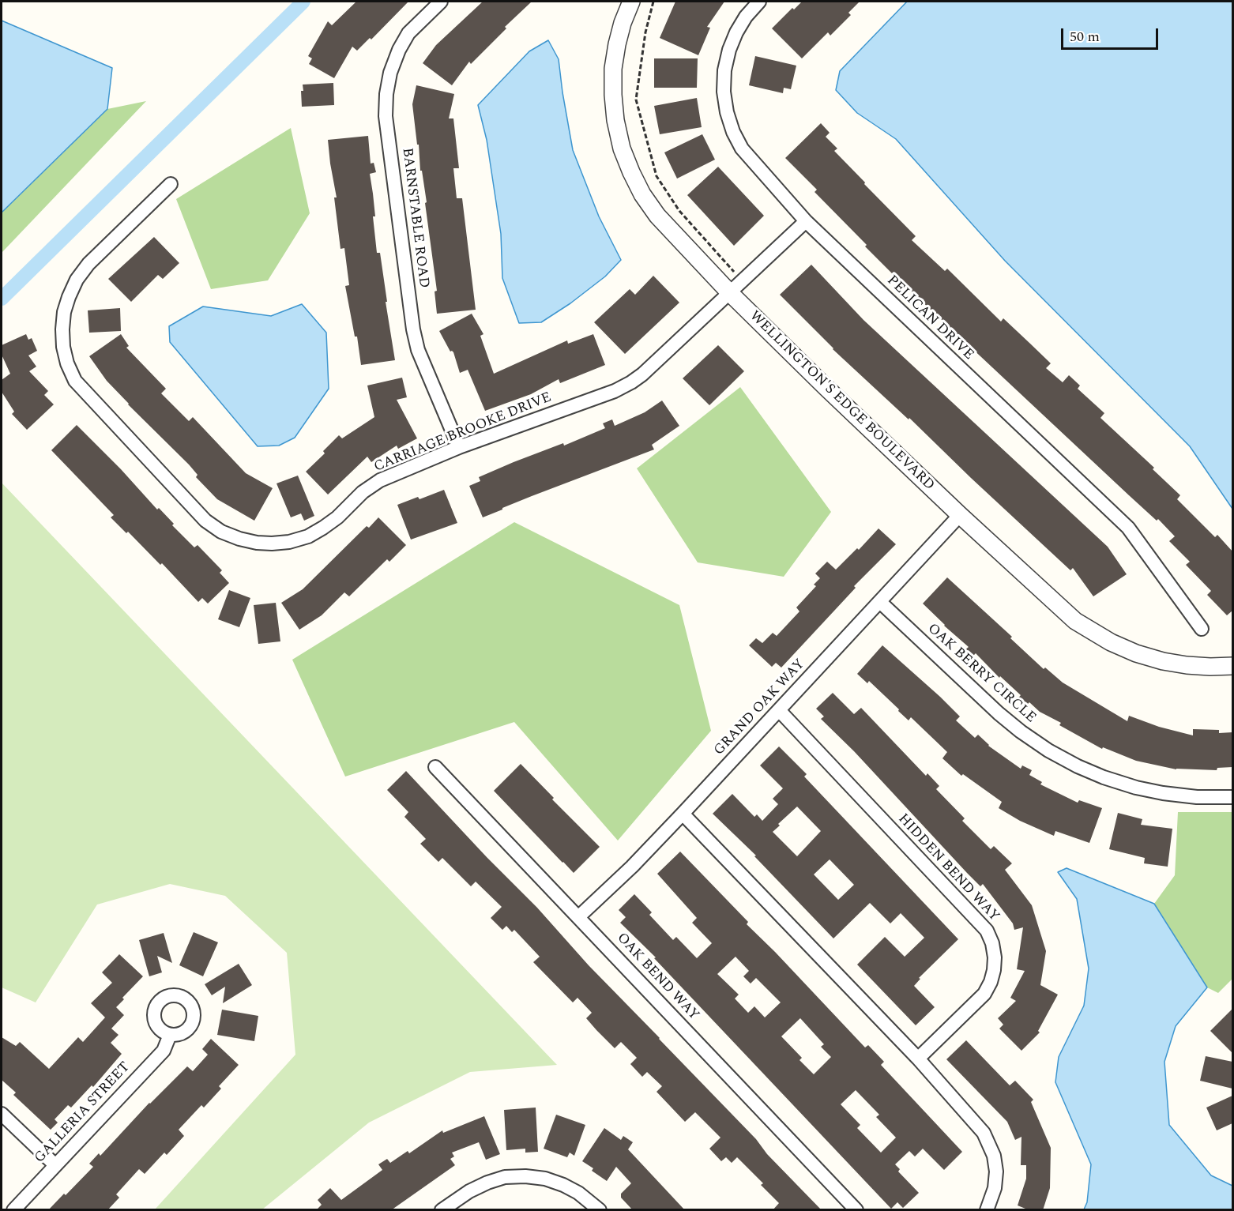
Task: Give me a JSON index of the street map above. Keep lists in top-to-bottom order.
{
  "streets": {
    "street": [
      "BARNSTABLE ROAD",
      "PELICAN DRIVE",
      "WELLINGTON'S EDGE BOULEVARD",
      "CARRIAGE BROOKE DRIVE",
      "OAK BERRY CIRCLE",
      "GRAND OAK WAY",
      "HIDDEN BEND WAY",
      "OAK BEND WAY",
      "GALLERIA STREET"
    ]
  },
  "crossings": [
    ["BARNSTABLE ROAD", "CARRIAGE BROOKE DRIVE"],
    ["PELICAN DRIVE", "CARRIAGE BROOKE DRIVE"],
    ["WELLINGTON'S EDGE BOULEVARD", "CARRIAGE BROOKE DRIVE"],
    ["WELLINGTON'S EDGE BOULEVARD", "GRAND OAK WAY"],
    ["OAK BERRY CIRCLE", "GRAND OAK WAY"],
    ["GRAND OAK WAY", "HIDDEN BEND WAY"],
    ["GRAND OAK WAY", "OAK BEND WAY"]
  ],
  "scale_bar": "50 m"
}
